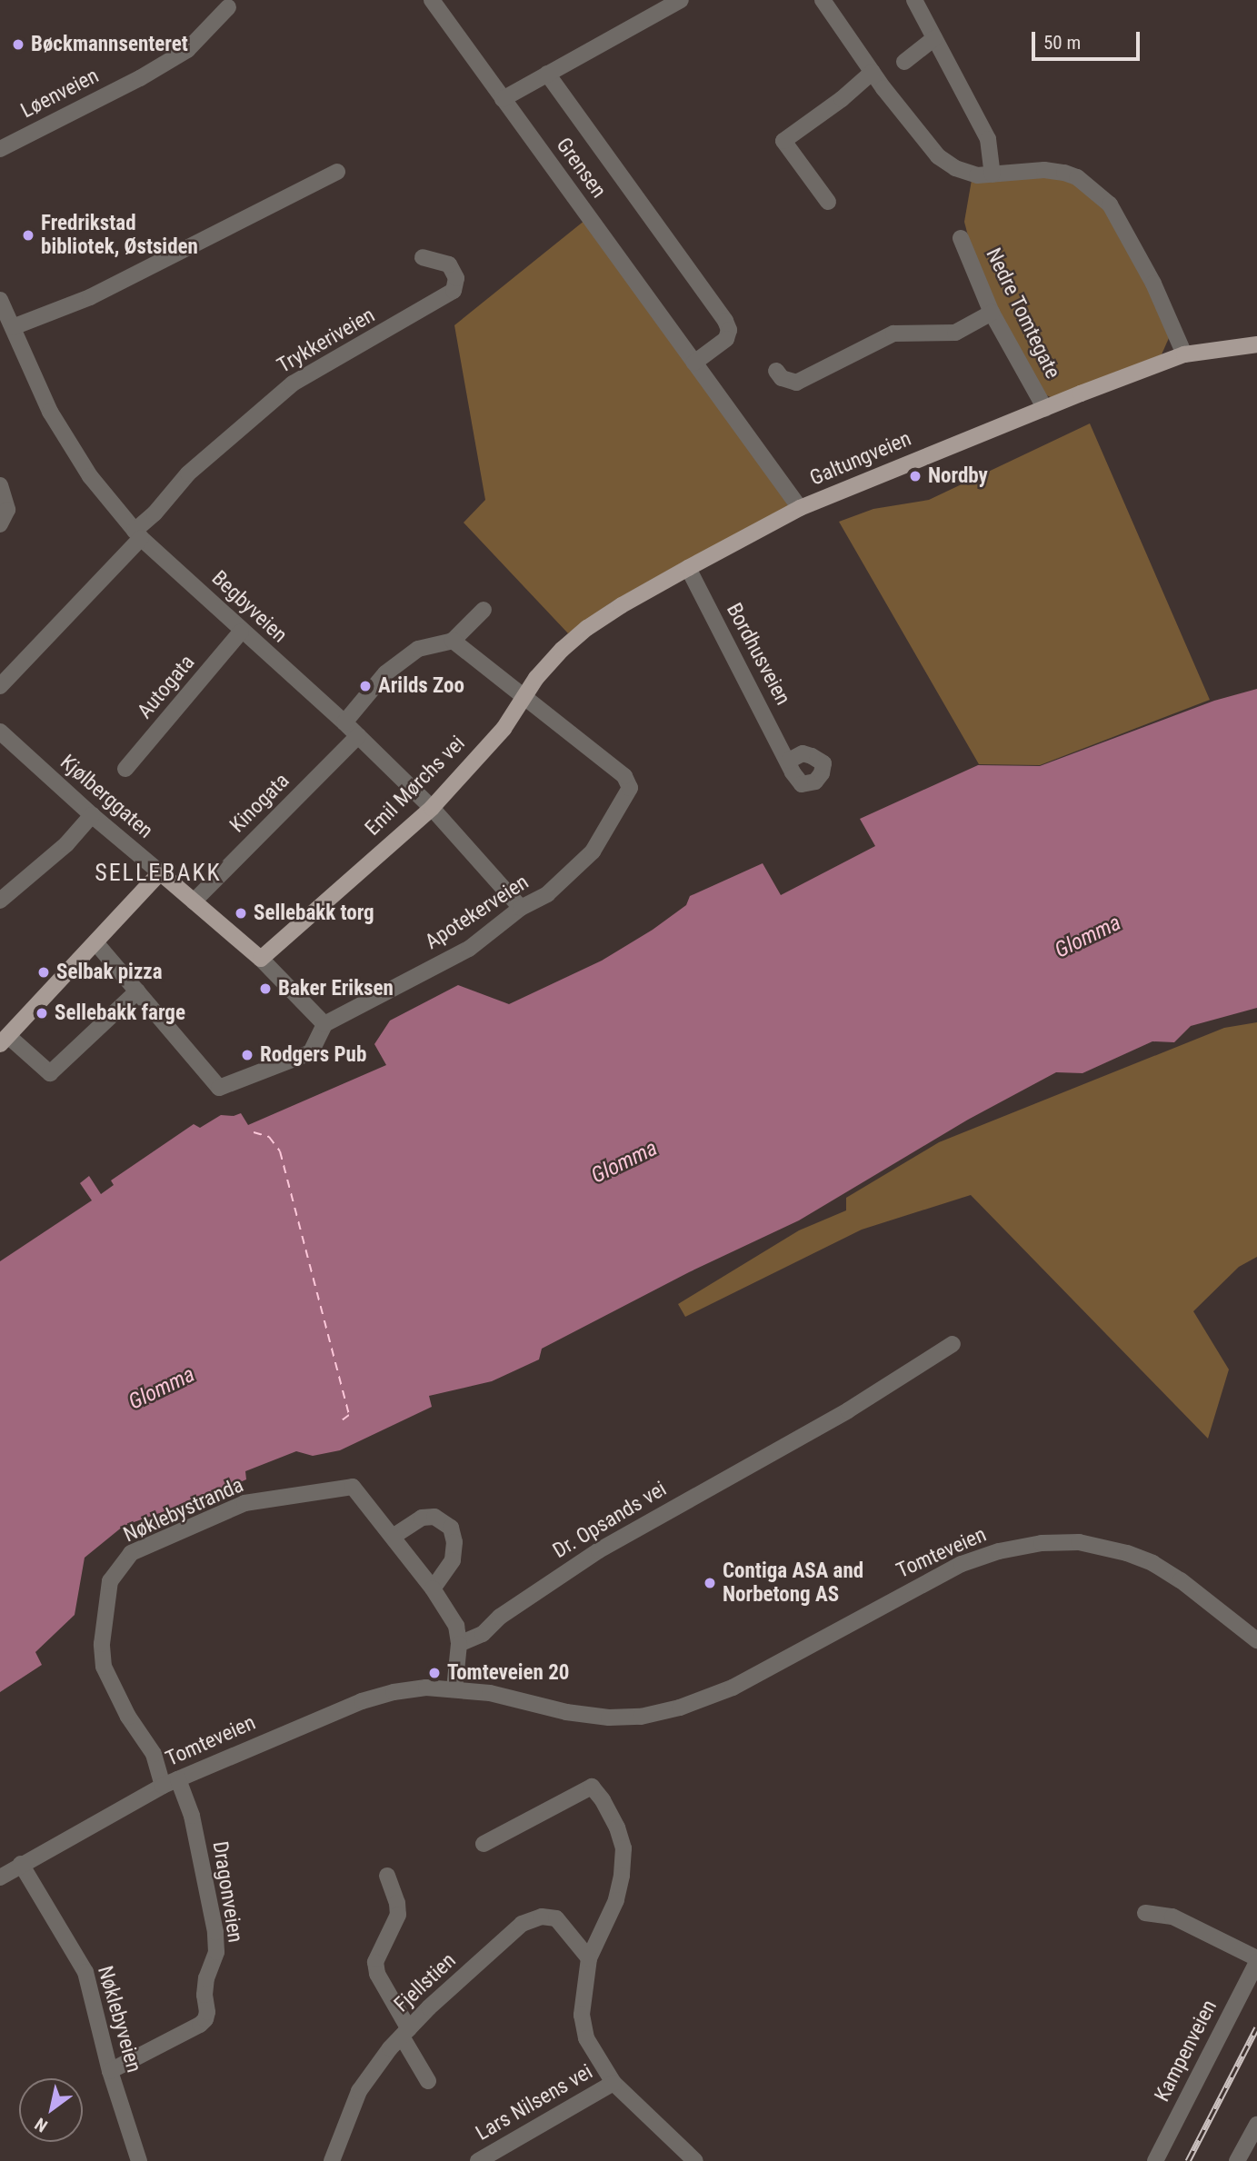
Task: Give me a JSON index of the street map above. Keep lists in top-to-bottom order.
{
  "streets": {
    "main road": ["Galtungveien", "Emil Mørchs vei", "Kjølberggaten"],
    "street": [
      "Løenveien",
      "Grensen",
      "Nedre Tomtegate",
      "Trykkeriveien",
      "Begbyveien",
      "Bordhusveien",
      "Autogata",
      "Kinogata",
      "Apotekerveien",
      "Nøklebystranda",
      "Dr. Opsands vei",
      "Tomteveien",
      "Dragonveien",
      "Fjellstien",
      "Nøklebyveien",
      "Kampenveien",
      "Lars Nilsens vei"
    ]
  },
  "crossings": [
    ["Grensen", "Galtungveien"],
    ["Nedre Tomtegate", "Galtungveien"],
    ["Trykkeriveien", "Begbyveien"],
    ["Galtungveien", "Bordhusveien"],
    ["Galtungveien", "Emil Mørchs vei"],
    ["Galtungveien", "Apotekerveien"],
    ["Begbyveien", "Autogata"],
    ["Begbyveien", "Emil Mørchs vei"],
    ["Begbyveien", "Kinogata"],
    ["Begbyveien", "Apotekerveien"],
    ["Emil Mørchs vei", "Kjølberggaten"],
    ["Emil Mørchs vei", "Apotekerveien"],
    ["Kjølberggaten", "Kinogata"],
    ["Kjølberggaten", "Apotekerveien"],
    ["Nøklebystranda", "Tomteveien"],
    ["Nøklebystranda", "Dragonveien"],
    ["Tomteveien", "Dragonveien"],
    ["Tomteveien", "Nøklebyveien"],
    ["Dragonveien", "Nøklebyveien"]
  ],
  "districts": ["SELLEBAKK"],
  "water": ["Glomma"],
  "places": [
    "Bøckmannsenteret",
    "Fredrikstad bibliotek, Østsiden",
    "Nordby",
    "Arilds Zoo",
    "Sellebakk torg",
    "Selbak pizza",
    "Baker Eriksen",
    "Sellebakk farge",
    "Rodgers Pub",
    "Contiga ASA and Norbetong AS",
    "Tomteveien 20"
  ],
  "scale_bar": "50 m",
  "north": "bottom left"
}
